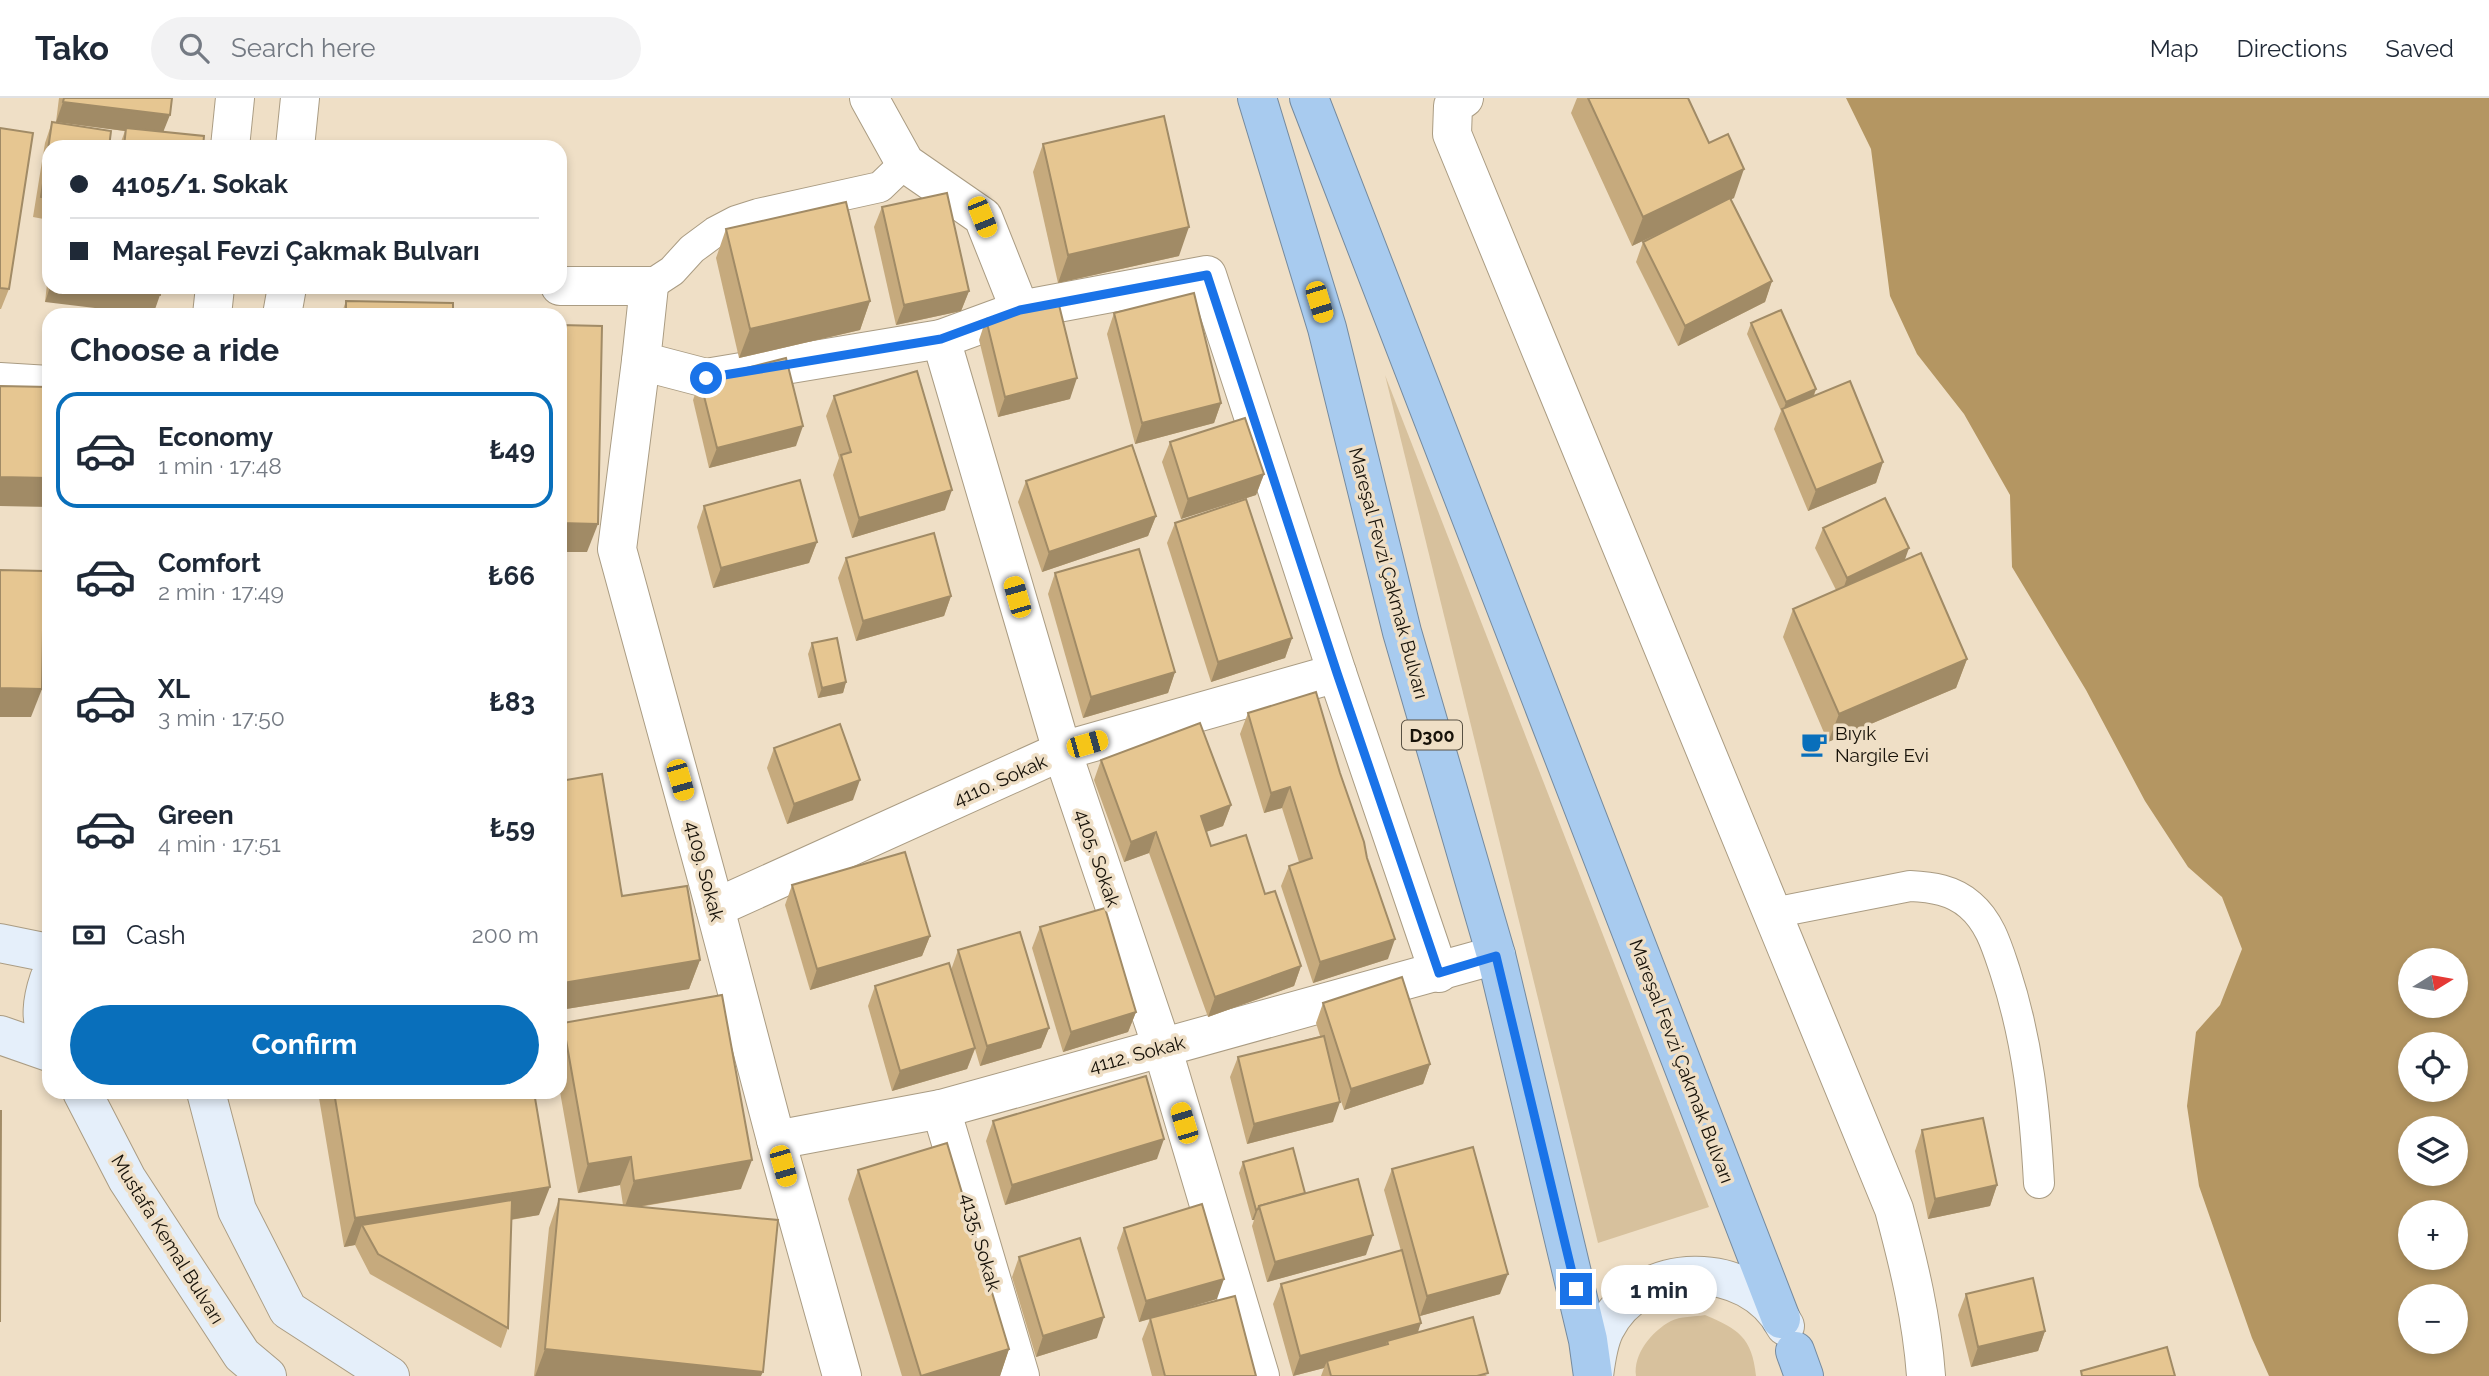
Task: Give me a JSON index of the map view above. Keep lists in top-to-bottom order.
{
  "streets": {
    "highway": ["Mareşal Fevzi Çakmak Bulvarı", "D300"],
    "main road": ["Mustafa Kemal Bulvarı"],
    "street": [
      "4110. Sokak",
      "4105. Sokak",
      "4109. Sokak",
      "4112. Sokak",
      "4135. Sokak"
    ]
  },
  "crossings": [
    ["Mareşal Fevzi Çakmak Bulvarı", "4112. Sokak"],
    ["4110. Sokak", "4105. Sokak"],
    ["4110. Sokak", "4109. Sokak"],
    ["4105. Sokak", "4112. Sokak"],
    ["4109. Sokak", "4112. Sokak"],
    ["4112. Sokak", "4135. Sokak"]
  ],
  "places": {
    "cafe": ["Bıyık Nargile Evi"]
  },
  "north": "right",
  "page": {
    "header": "Tako",
    "search": "Search here",
    "nav": ["Map", "Directions", "Saved"],
    "banner": ["4105/1. Sokak", "Mareşal Fevzi Çakmak Bulvarı"],
    "heading": "Choose a ride",
    "list": [
      {
        "name": "Economy",
        "note": "1 min · 17:48",
        "value": "₺49"
      },
      {
        "name": "Comfort",
        "note": "2 min · 17:49",
        "value": "₺66"
      },
      {
        "name": "XL",
        "note": "3 min · 17:50",
        "value": "₺83"
      },
      {
        "name": "Green",
        "note": "4 min · 17:51",
        "value": "₺59"
      }
    ],
    "pay": ["Cash", "200 m"],
    "map_buttons": ["+", "−"],
    "buttons": "Confirm",
    "bubble": "1 min"
  }
}
